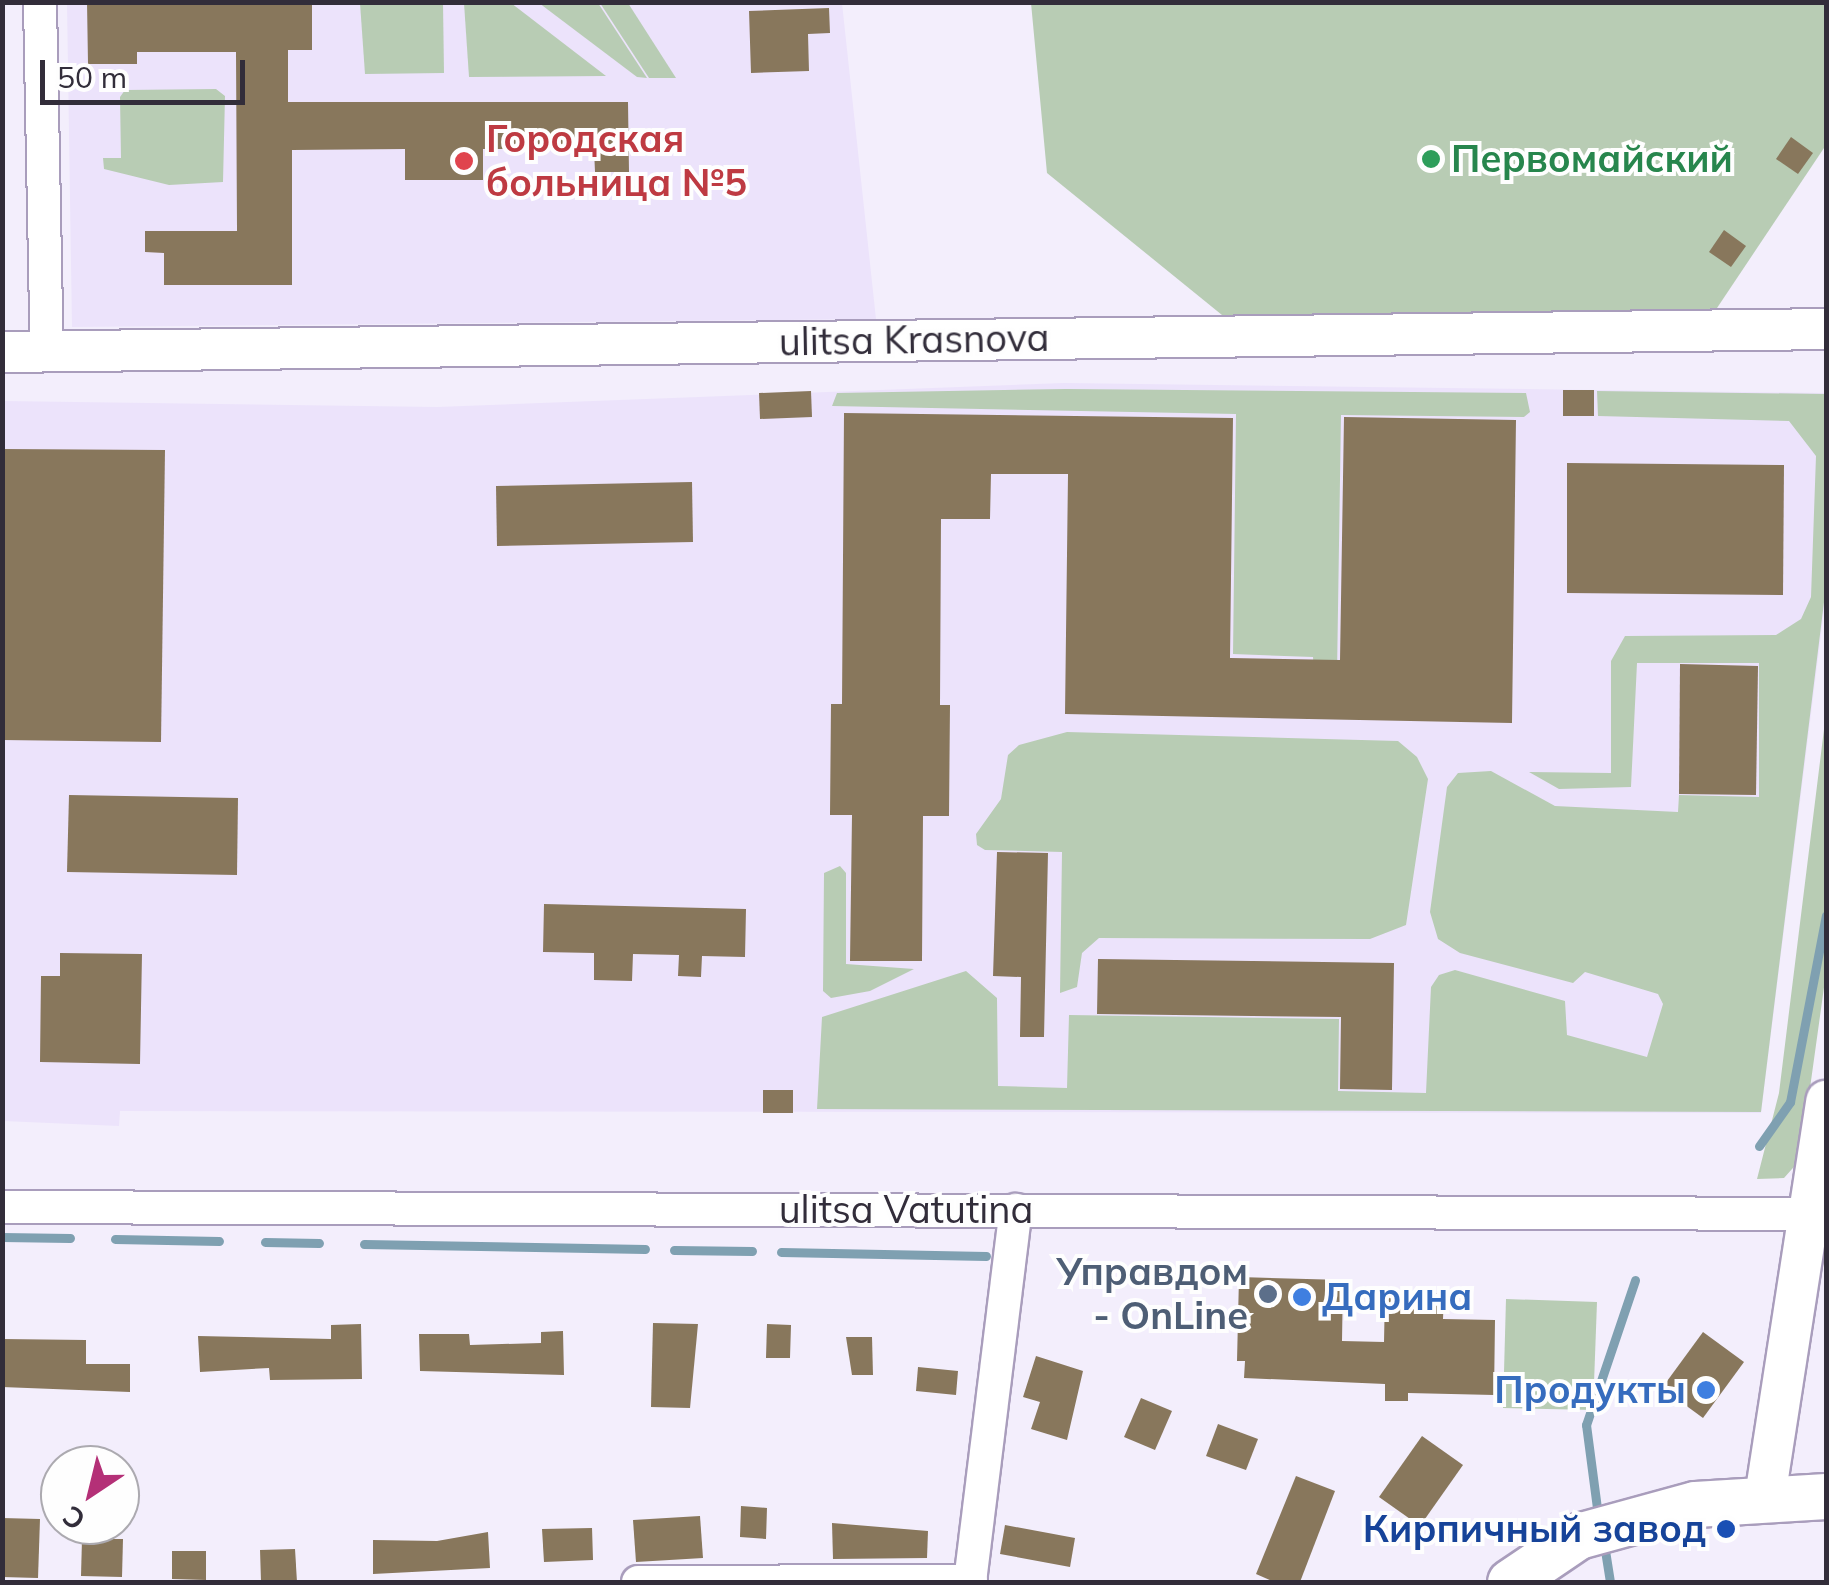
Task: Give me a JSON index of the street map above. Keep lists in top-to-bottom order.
{
  "streets": {
    "street": ["ulitsa Krasnova", "ulitsa Vatutina"]
  },
  "places": [
    "Первомайский",
    "Городская больница №5",
    "Управдом - OnLine",
    "Дарина",
    "Продукты",
    "Кирпичный завод"
  ],
  "scale_bar": "50 m",
  "north": "bottom left"
}
